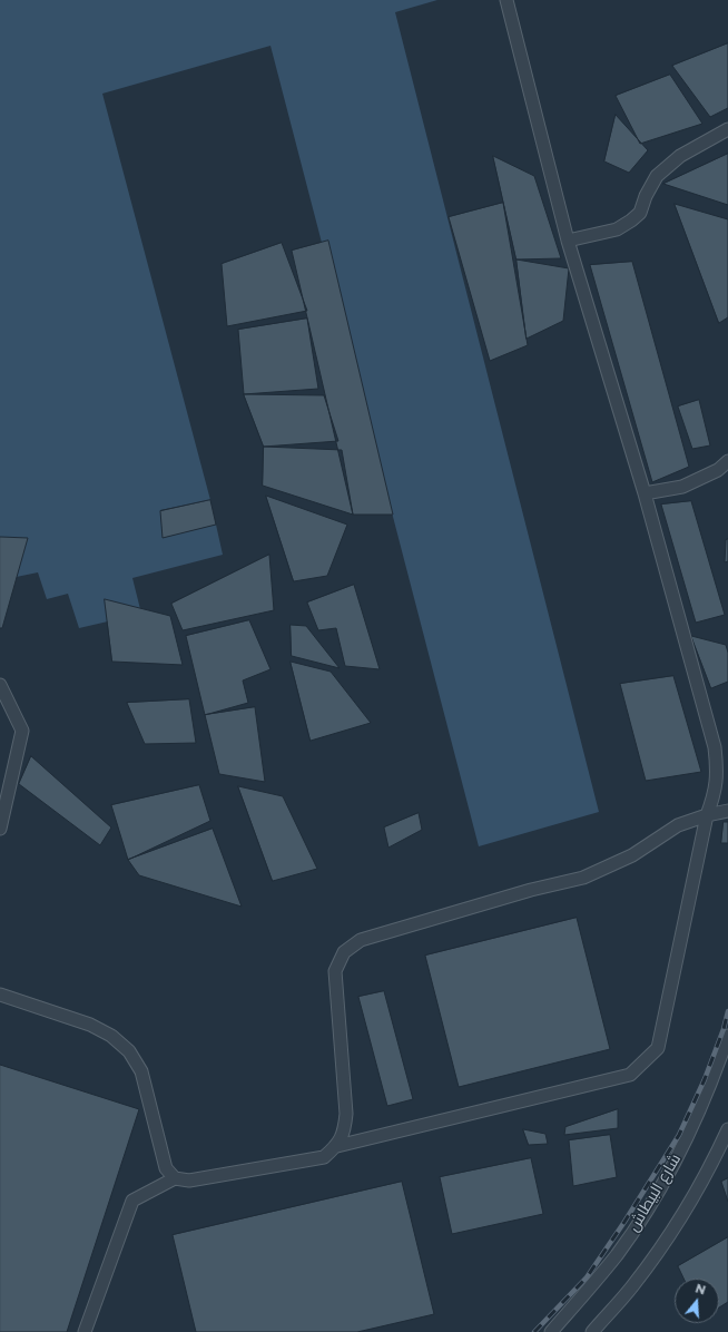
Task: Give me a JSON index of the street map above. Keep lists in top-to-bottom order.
{
  "streets": {
    "lane": ["شارع البيطاش"]
  },
  "north": "top"
}
